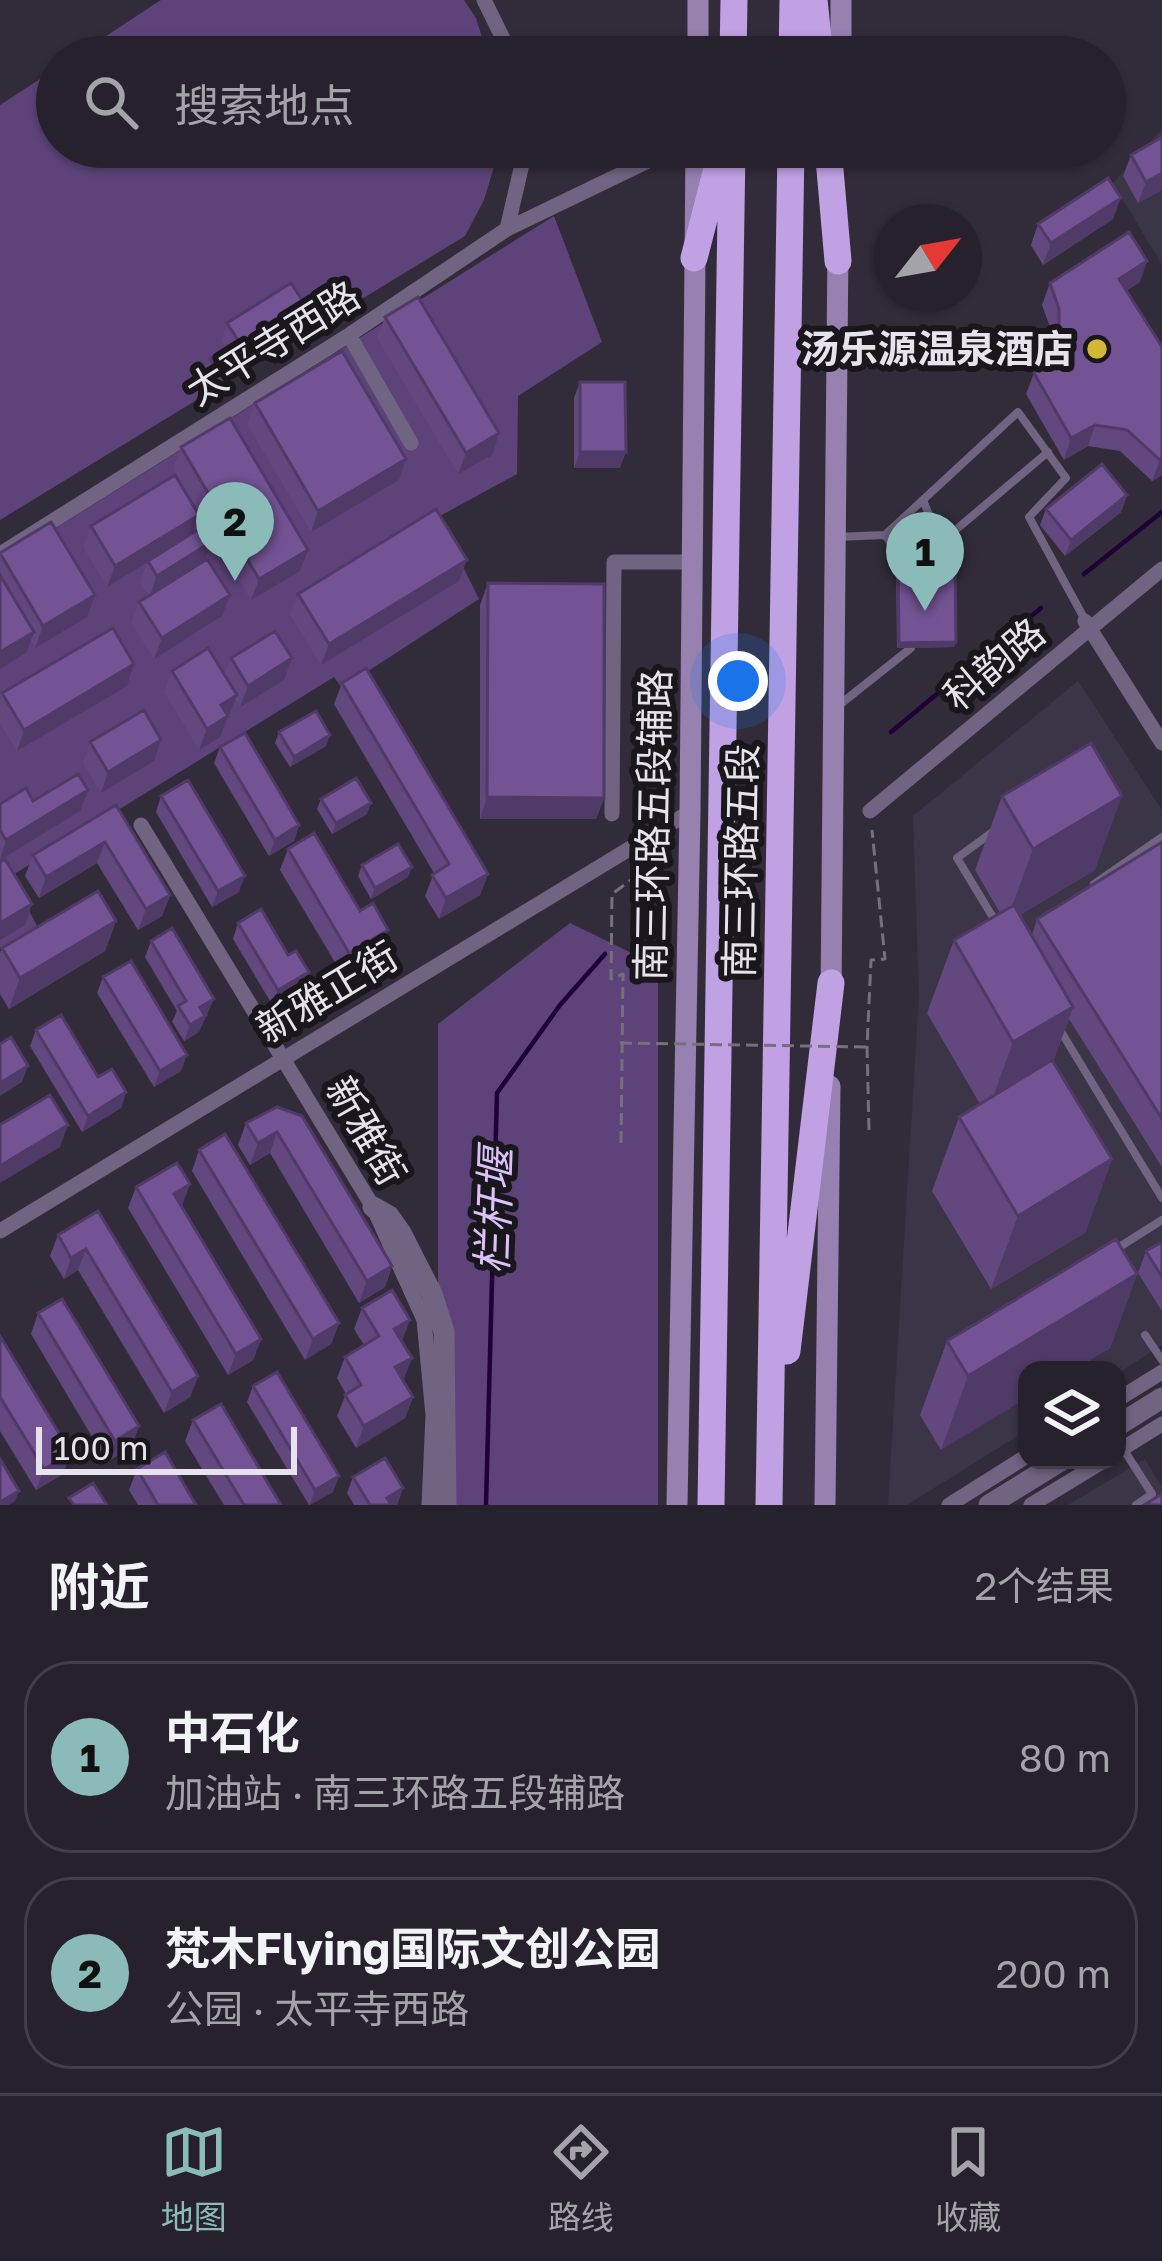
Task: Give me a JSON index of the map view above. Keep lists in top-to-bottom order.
{
  "streets": {
    "highway": ["南三环路五段"],
    "main road": ["南三环路五段辅路"],
    "street": [
      "太平寺西路",
      "科韵路",
      "新雅正街",
      "新雅街"
    ]
  },
  "crossings": [
    ["南三环路五段辅路", "新雅正街"],
    ["新雅正街", "新雅街"]
  ],
  "water": ["栏杆堰"],
  "places": ["汤乐源温泉酒店"],
  "scale_bar": "100 m",
  "north": "top right",
  "page": {
    "search": "搜索地点",
    "pins": ["2", "1"],
    "scale": "100 m",
    "heading": ["附近", "2个结果"],
    "list": [
      {
        "mark": "1",
        "name": "中石化",
        "note": "加油站 · 南三环路五段辅路",
        "value": "80 m"
      },
      {
        "mark": "2",
        "name": "梵木Flying国际文创公园",
        "note": "公园 · 太平寺西路",
        "value": "200 m"
      }
    ],
    "nav": ["地图", "路线", "收藏"]
  }
}
